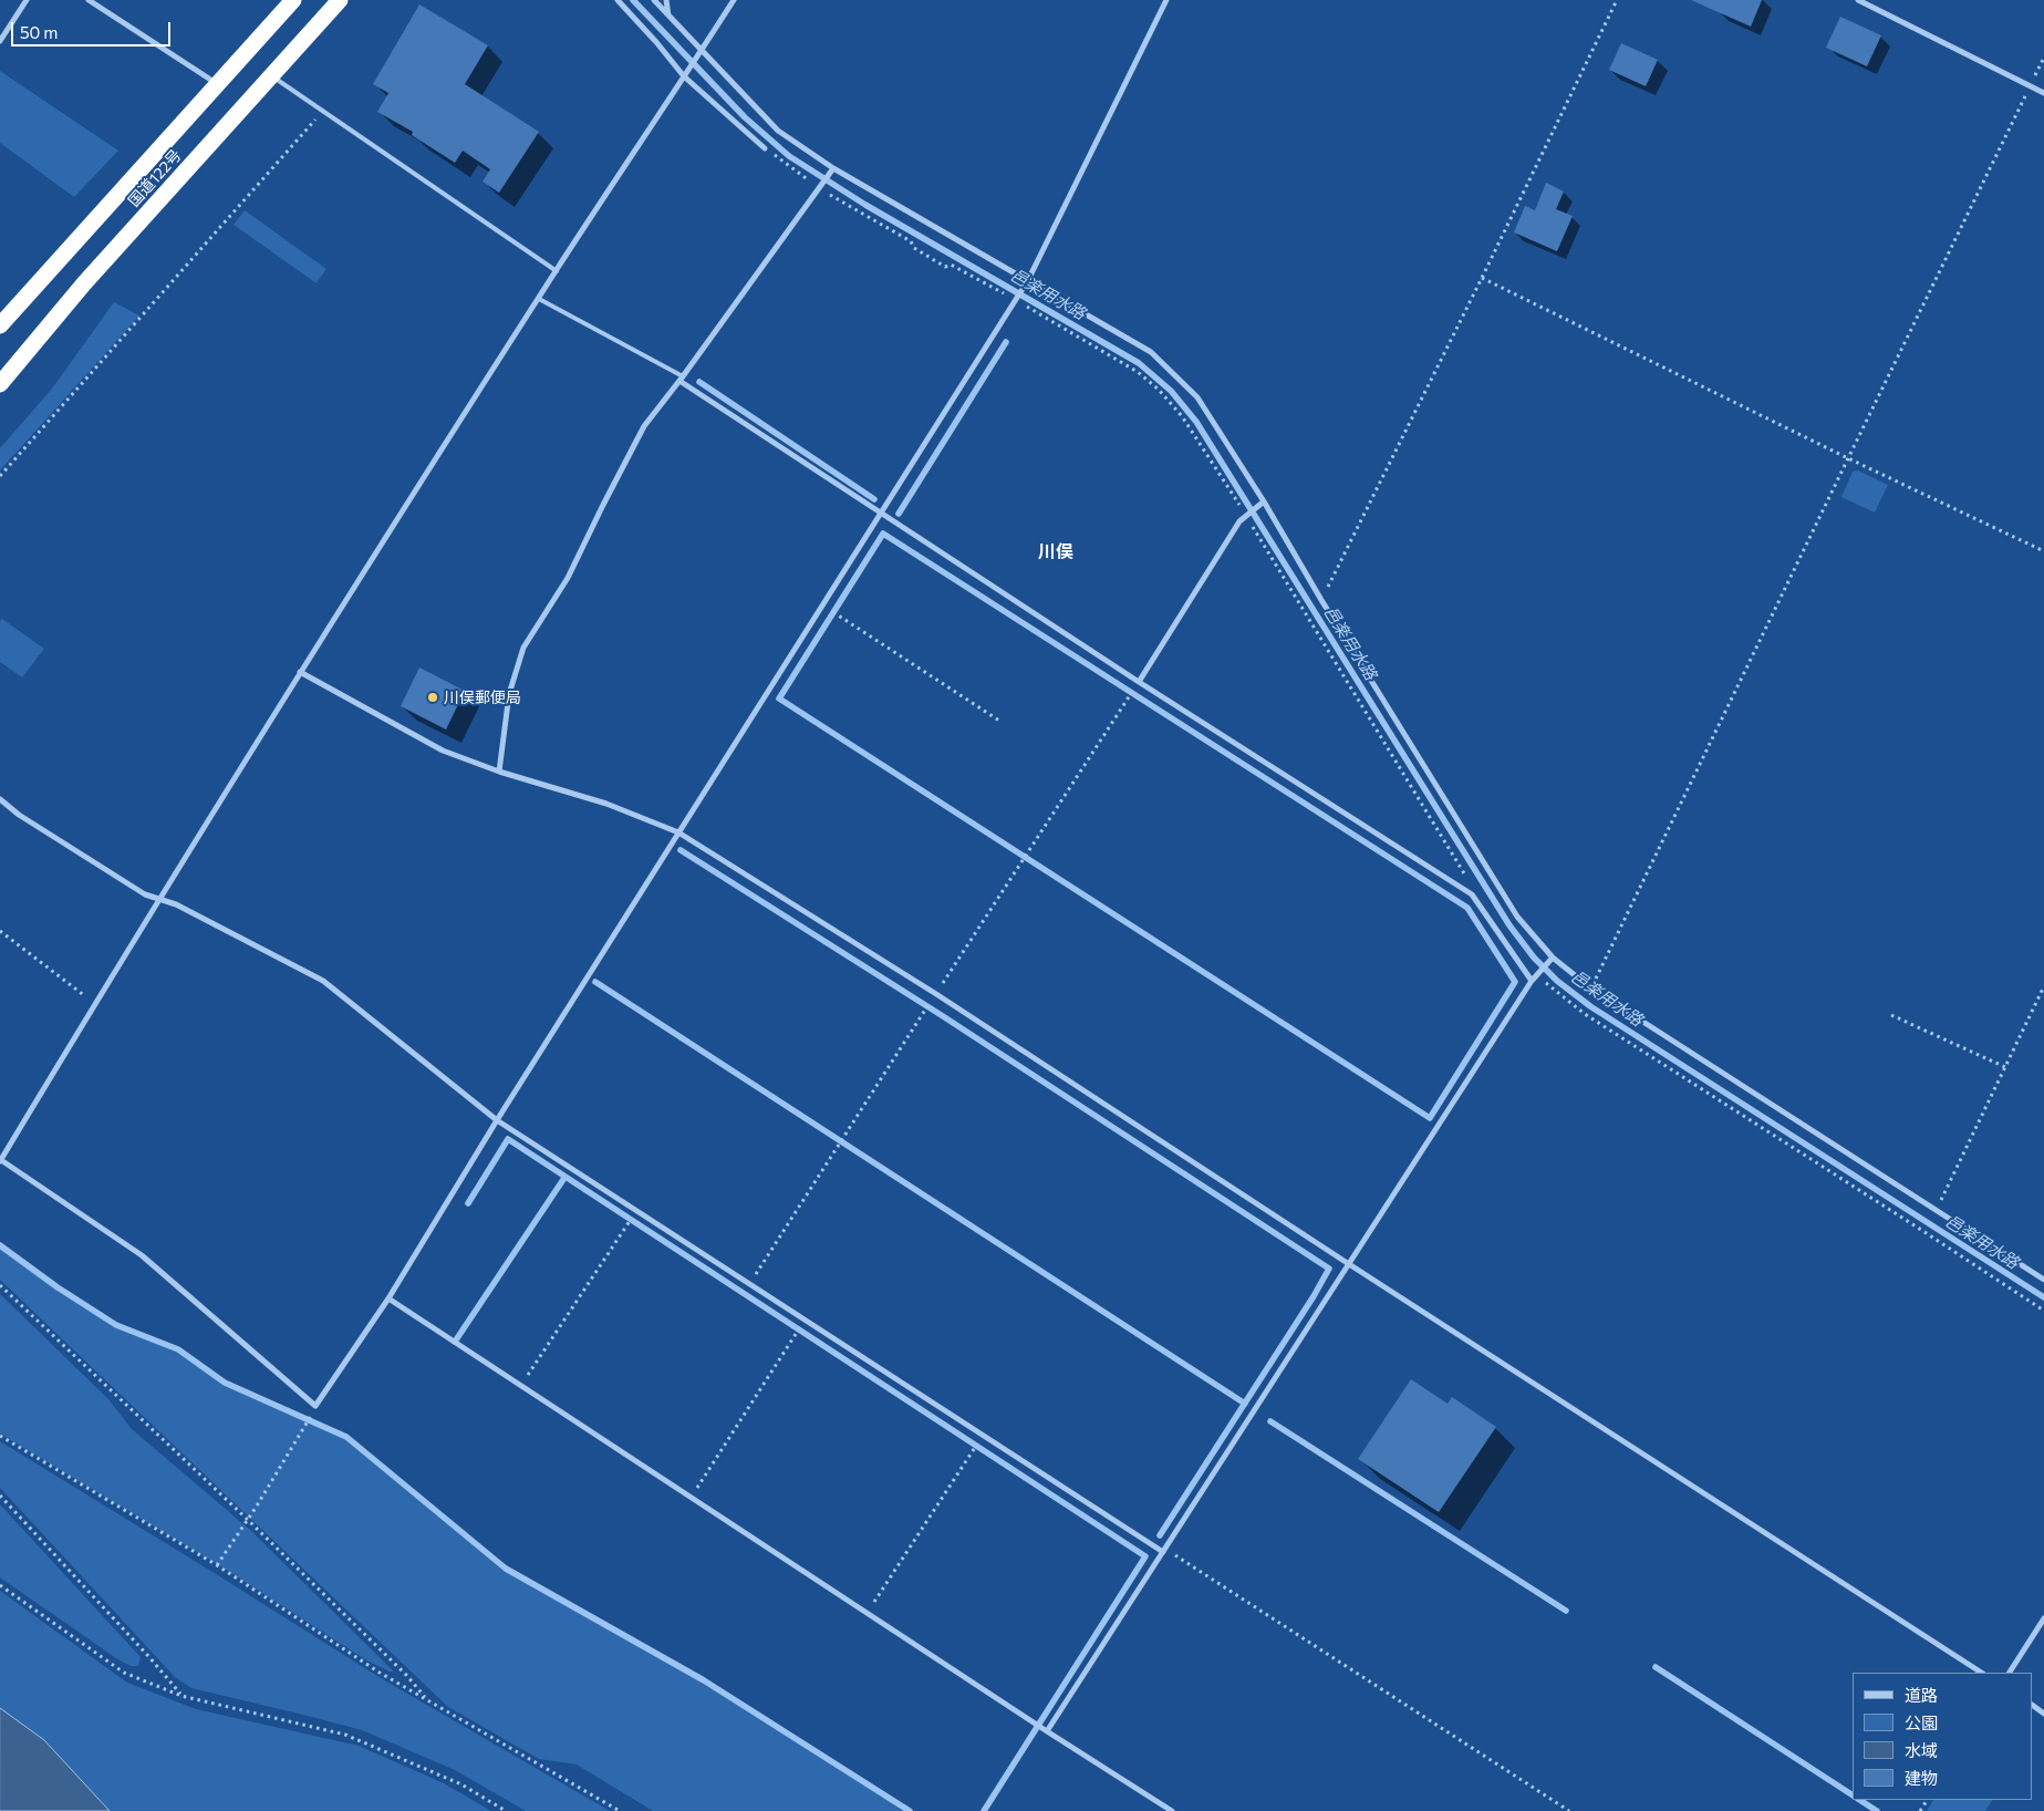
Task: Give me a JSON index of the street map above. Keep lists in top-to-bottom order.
{
  "streets": {
    "highway": ["国道122号"]
  },
  "districts": ["川俣"],
  "water": ["邑楽用水路"],
  "places": ["川俣郵便局"],
  "legend": [
    "道路",
    "公園",
    "水域",
    "建物"
  ],
  "scale_bar": "50 m"
}
